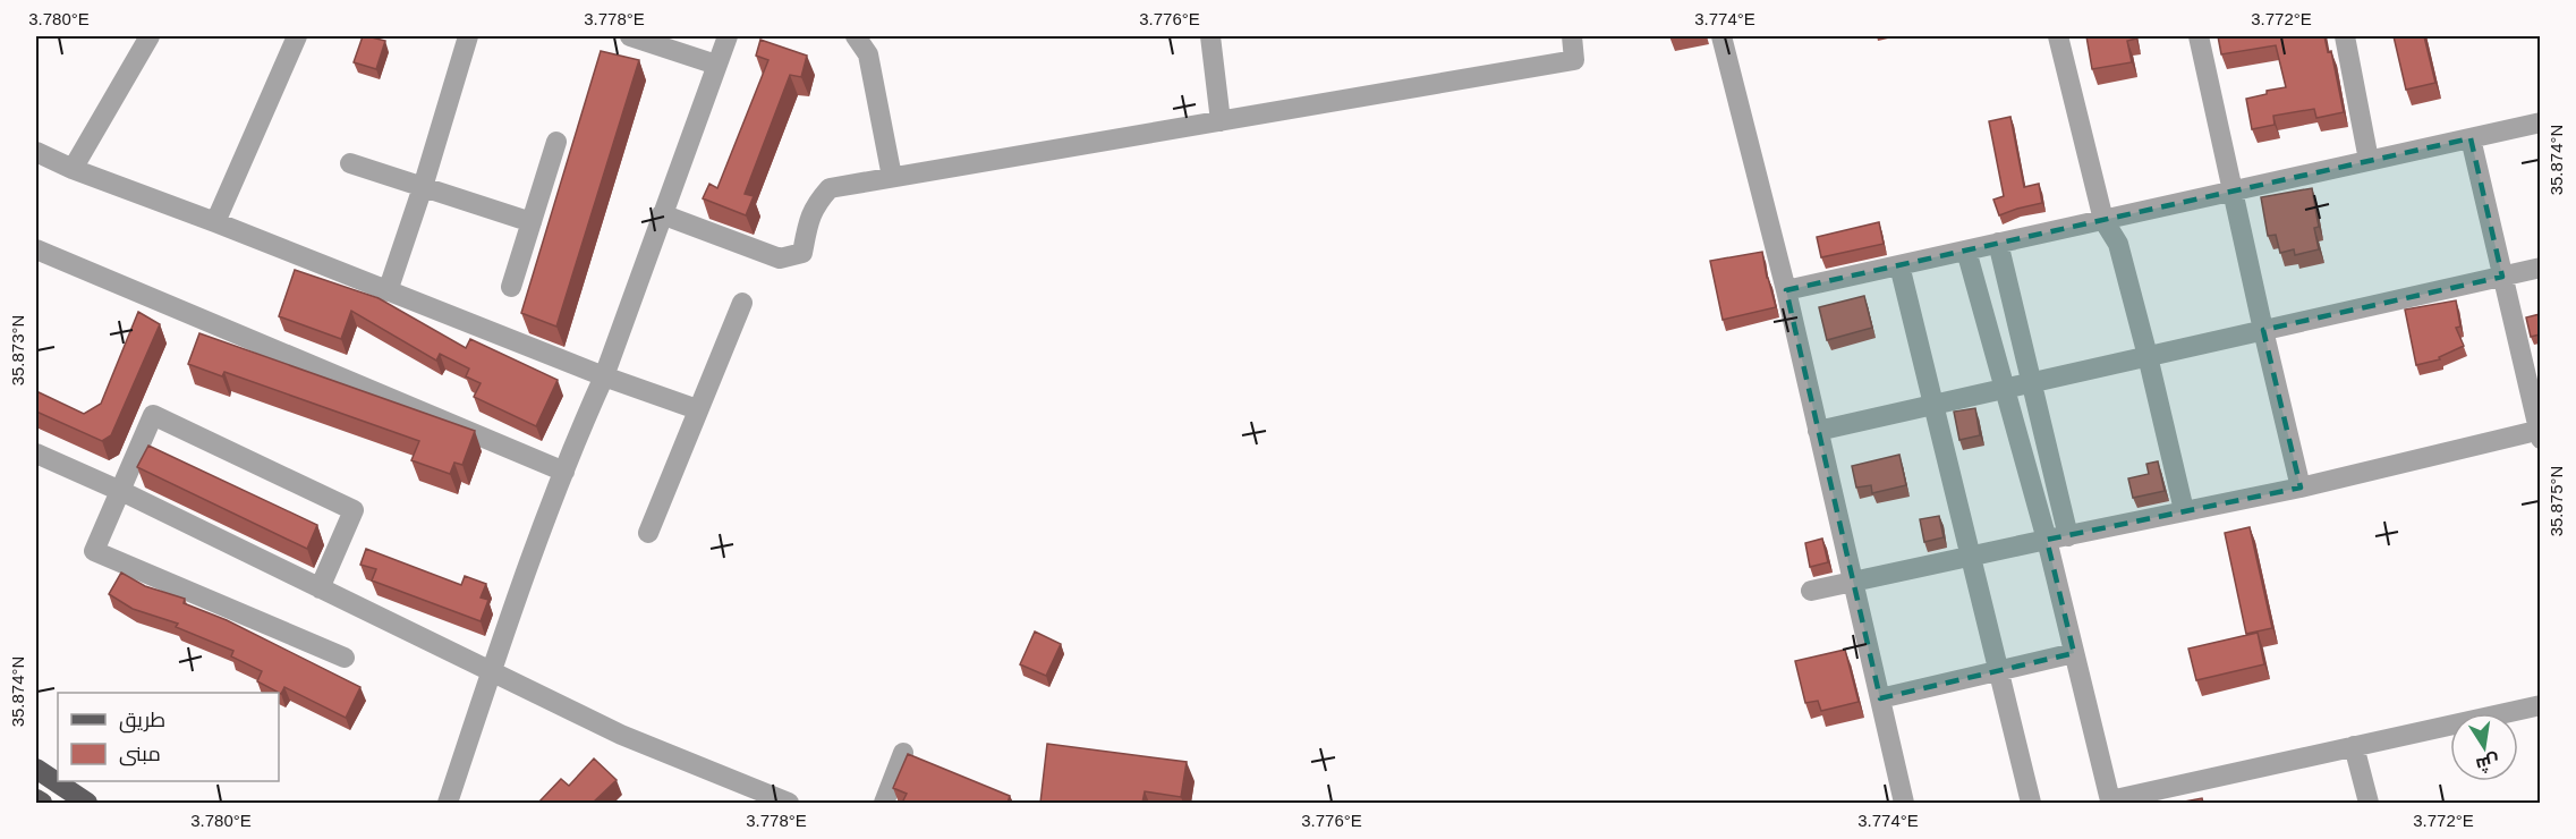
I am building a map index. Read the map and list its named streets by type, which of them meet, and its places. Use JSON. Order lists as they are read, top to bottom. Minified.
{"legend":["طريق","مبنى"],"north":"bottom","coordinates":["3.780°E","3.778°E","3.776°E","3.774°E","3.772°E","35.874°N","35.873°N","35.875°N"]}
